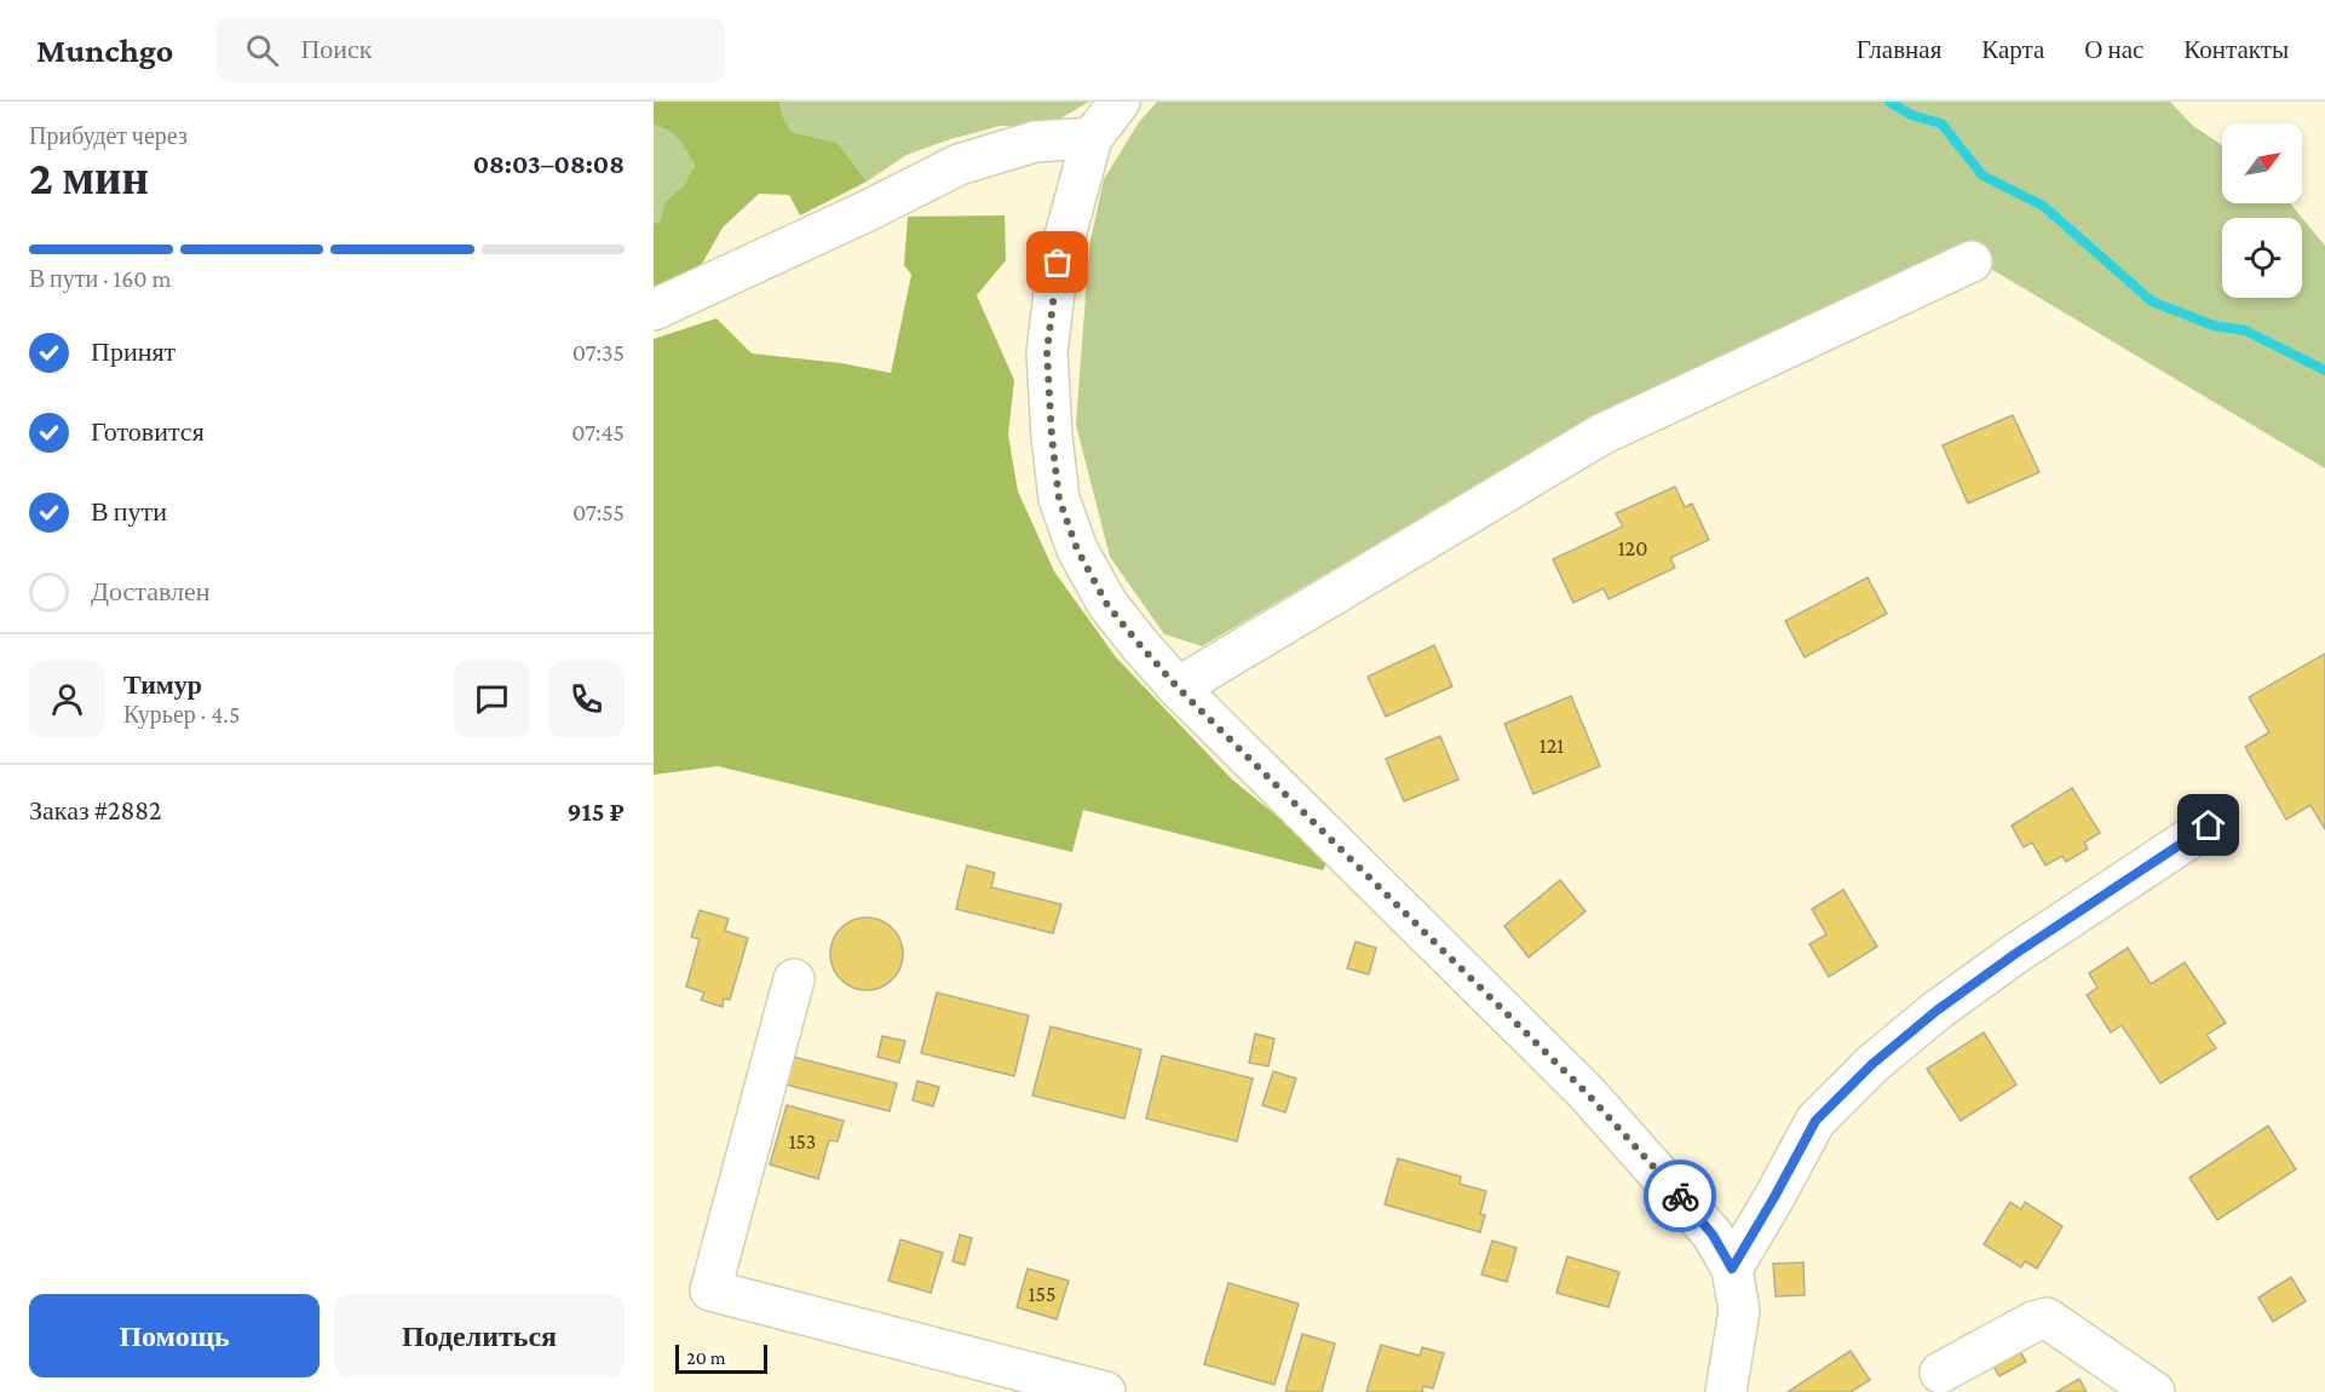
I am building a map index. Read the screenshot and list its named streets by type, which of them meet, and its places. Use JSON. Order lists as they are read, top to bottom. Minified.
{"house_numbers":["120","121","153","155"],"scale_bar":"20 m","north":"top right","page":{"header":"Munchgo","search":"Поиск","nav":["Главная","Карта","О нас","Контакты"],"heading":["2 мин","Прибудет через","08:03–08:08"],"panel":["Тимур","Курьер · 4.5","Заказ #2882","915 ₽"],"bar":"В пути · 160 m","list":[["Принят","07:35"],["Готовится","07:45"],["В пути","07:55"],"Доставлен"],"buttons":["Помощь","Поделиться"],"scale":"20 m"}}
